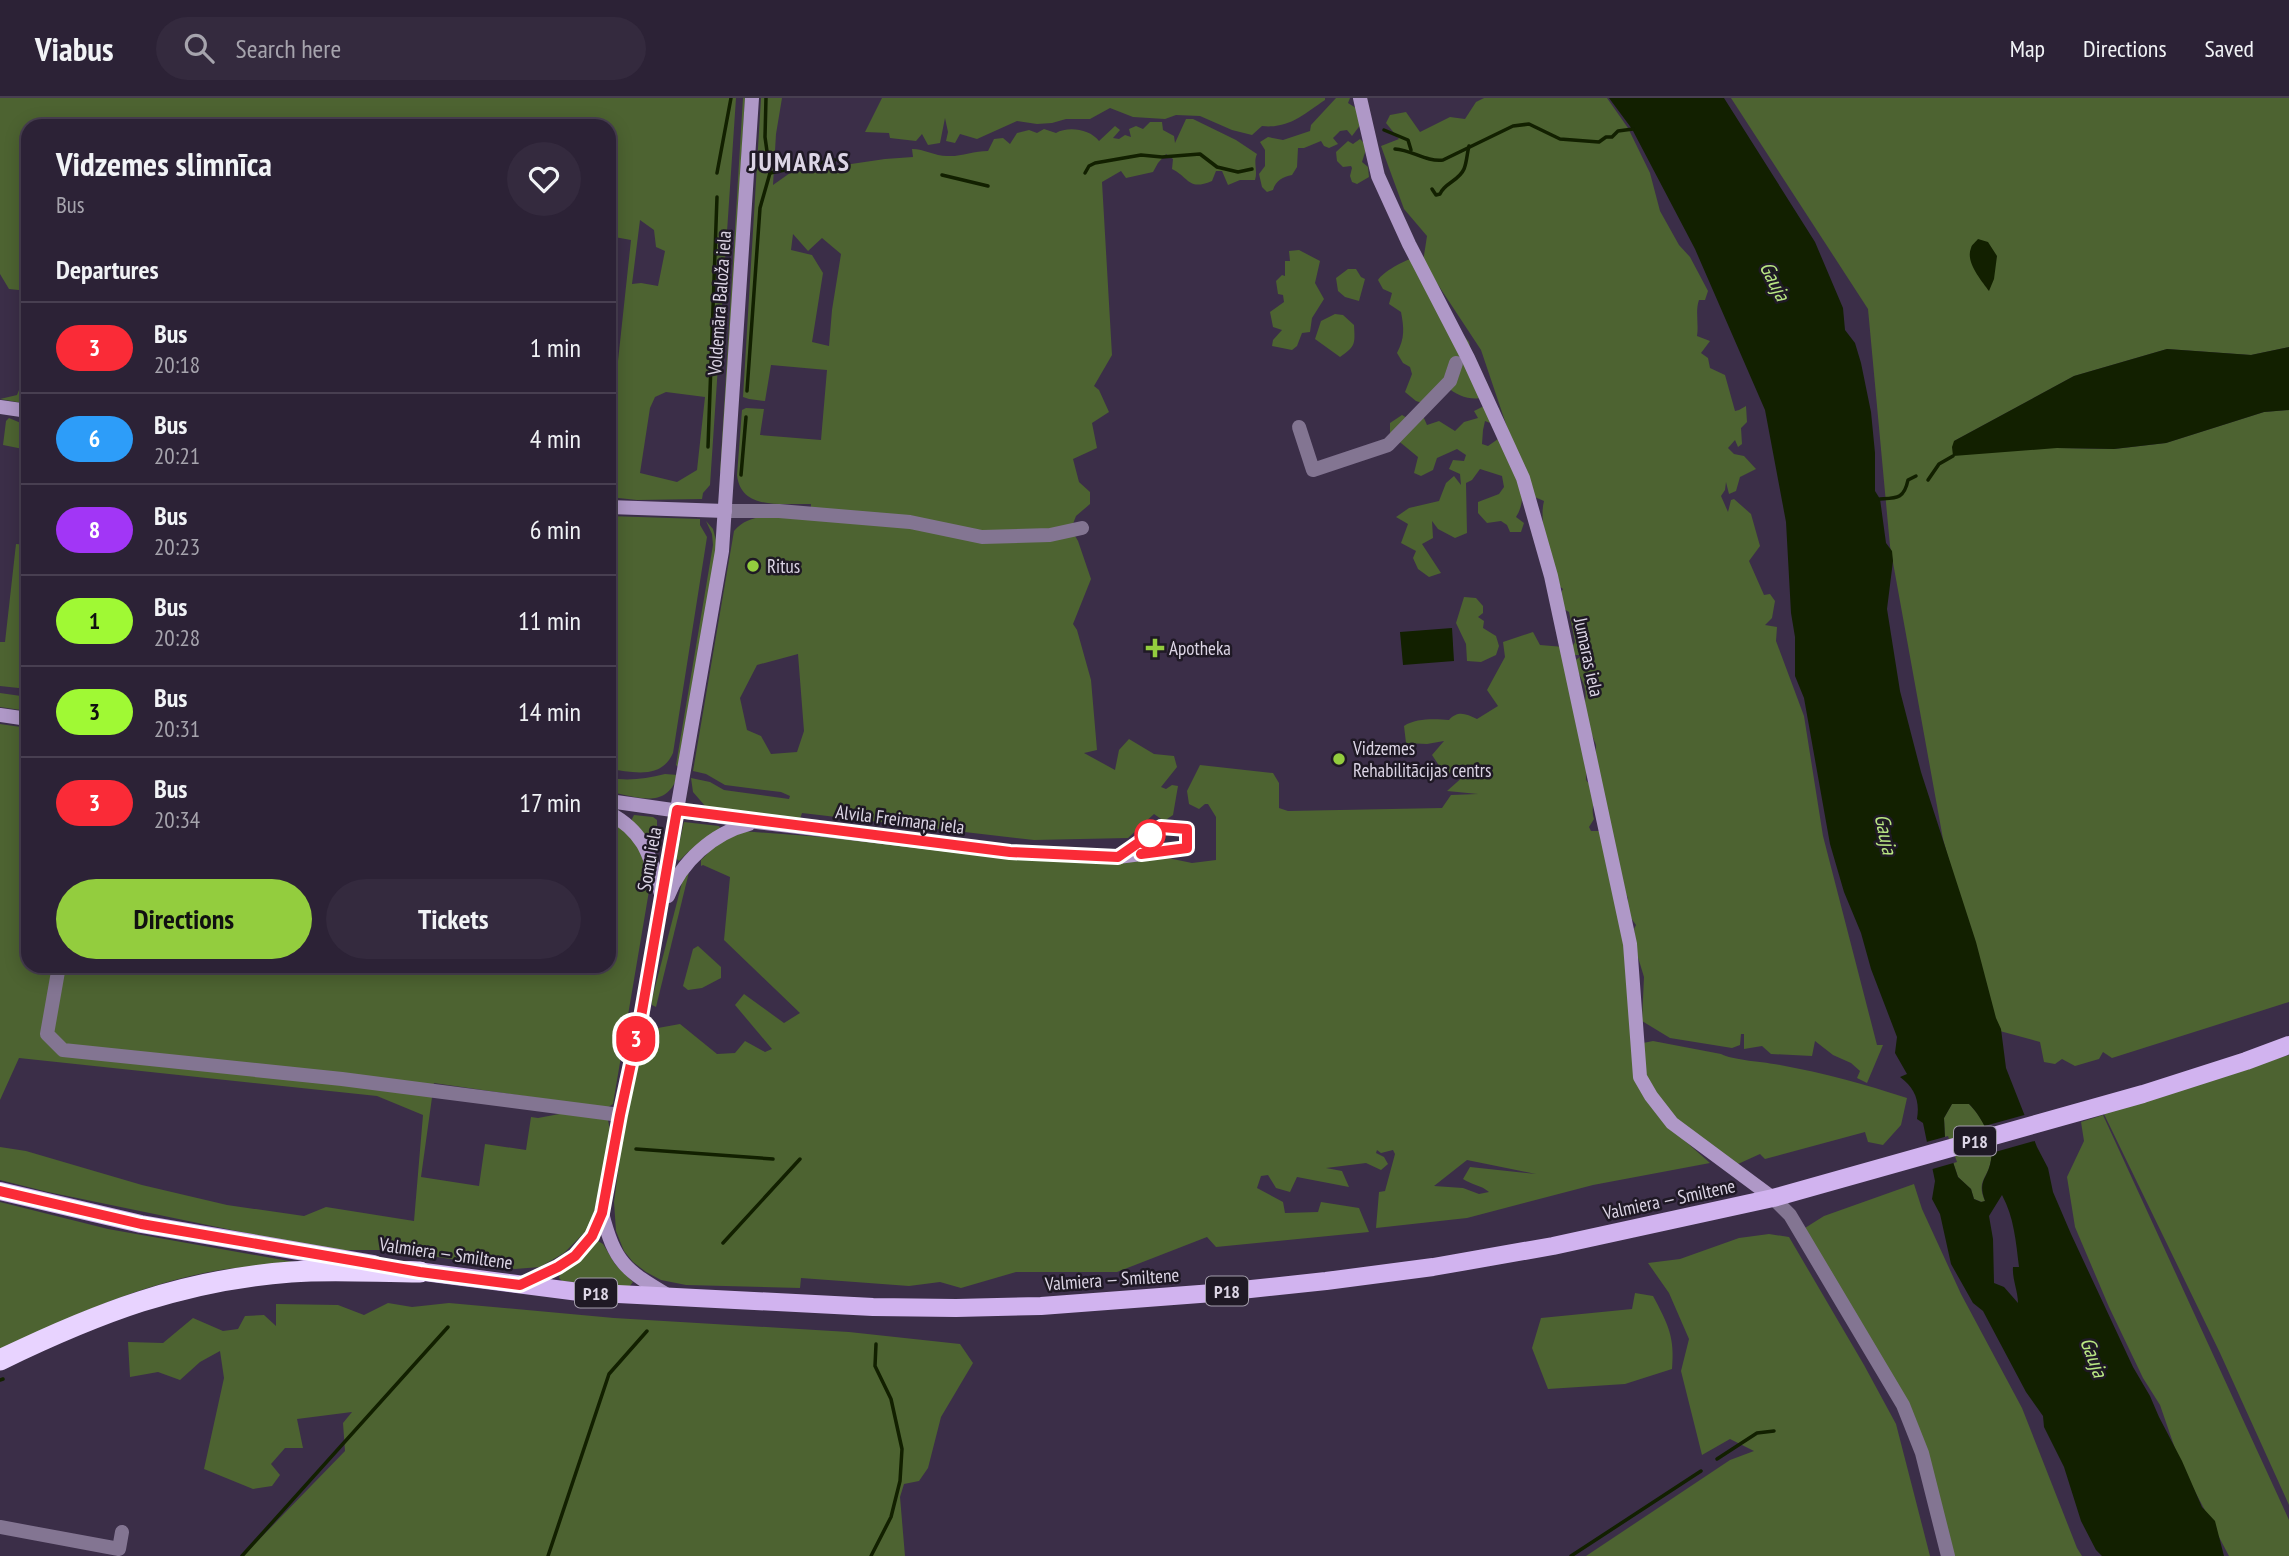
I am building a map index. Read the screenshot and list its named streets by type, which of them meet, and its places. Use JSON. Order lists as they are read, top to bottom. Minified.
{"streets":{"main road":["P18","Valmiera — Smiltene"],"street":["Voldemāra Baloža iela","Jumaras iela","Alvila Freimaņa iela","Somu iela"]},"crossings":[["Voldemāra Baloža iela","Somu iela"],["Jumaras iela","Valmiera — Smiltene"],["Alvila Freimaņa iela","Somu iela"]],"districts":["JUMARAS"],"water":["Gauja"],"places":{"other":["Ritus","Vidzemes Rehabilitācijas centrs"],"health":["Apotheka"]},"lines":["bus line 3"],"page":{"header":"Viabus","search":"Search here","nav":["Map","Directions","Saved"],"on_map":"3","heading":[["Vidzemes slimnīca","Bus"],"Departures"],"list":[{"mark":"3","name":"Bus","note":"20:18","value":"1 min"},{"mark":"6","name":"Bus","note":"20:21","value":"4 min"},{"mark":"8","name":"Bus","note":"20:23","value":"6 min"},{"mark":"1","name":"Bus","note":"20:28","value":"11 min"},{"mark":"3","name":"Bus","note":"20:31","value":"14 min"},{"mark":"3","name":"Bus","note":"20:34","value":"17 min"}],"buttons":["Directions","Tickets"]}}
